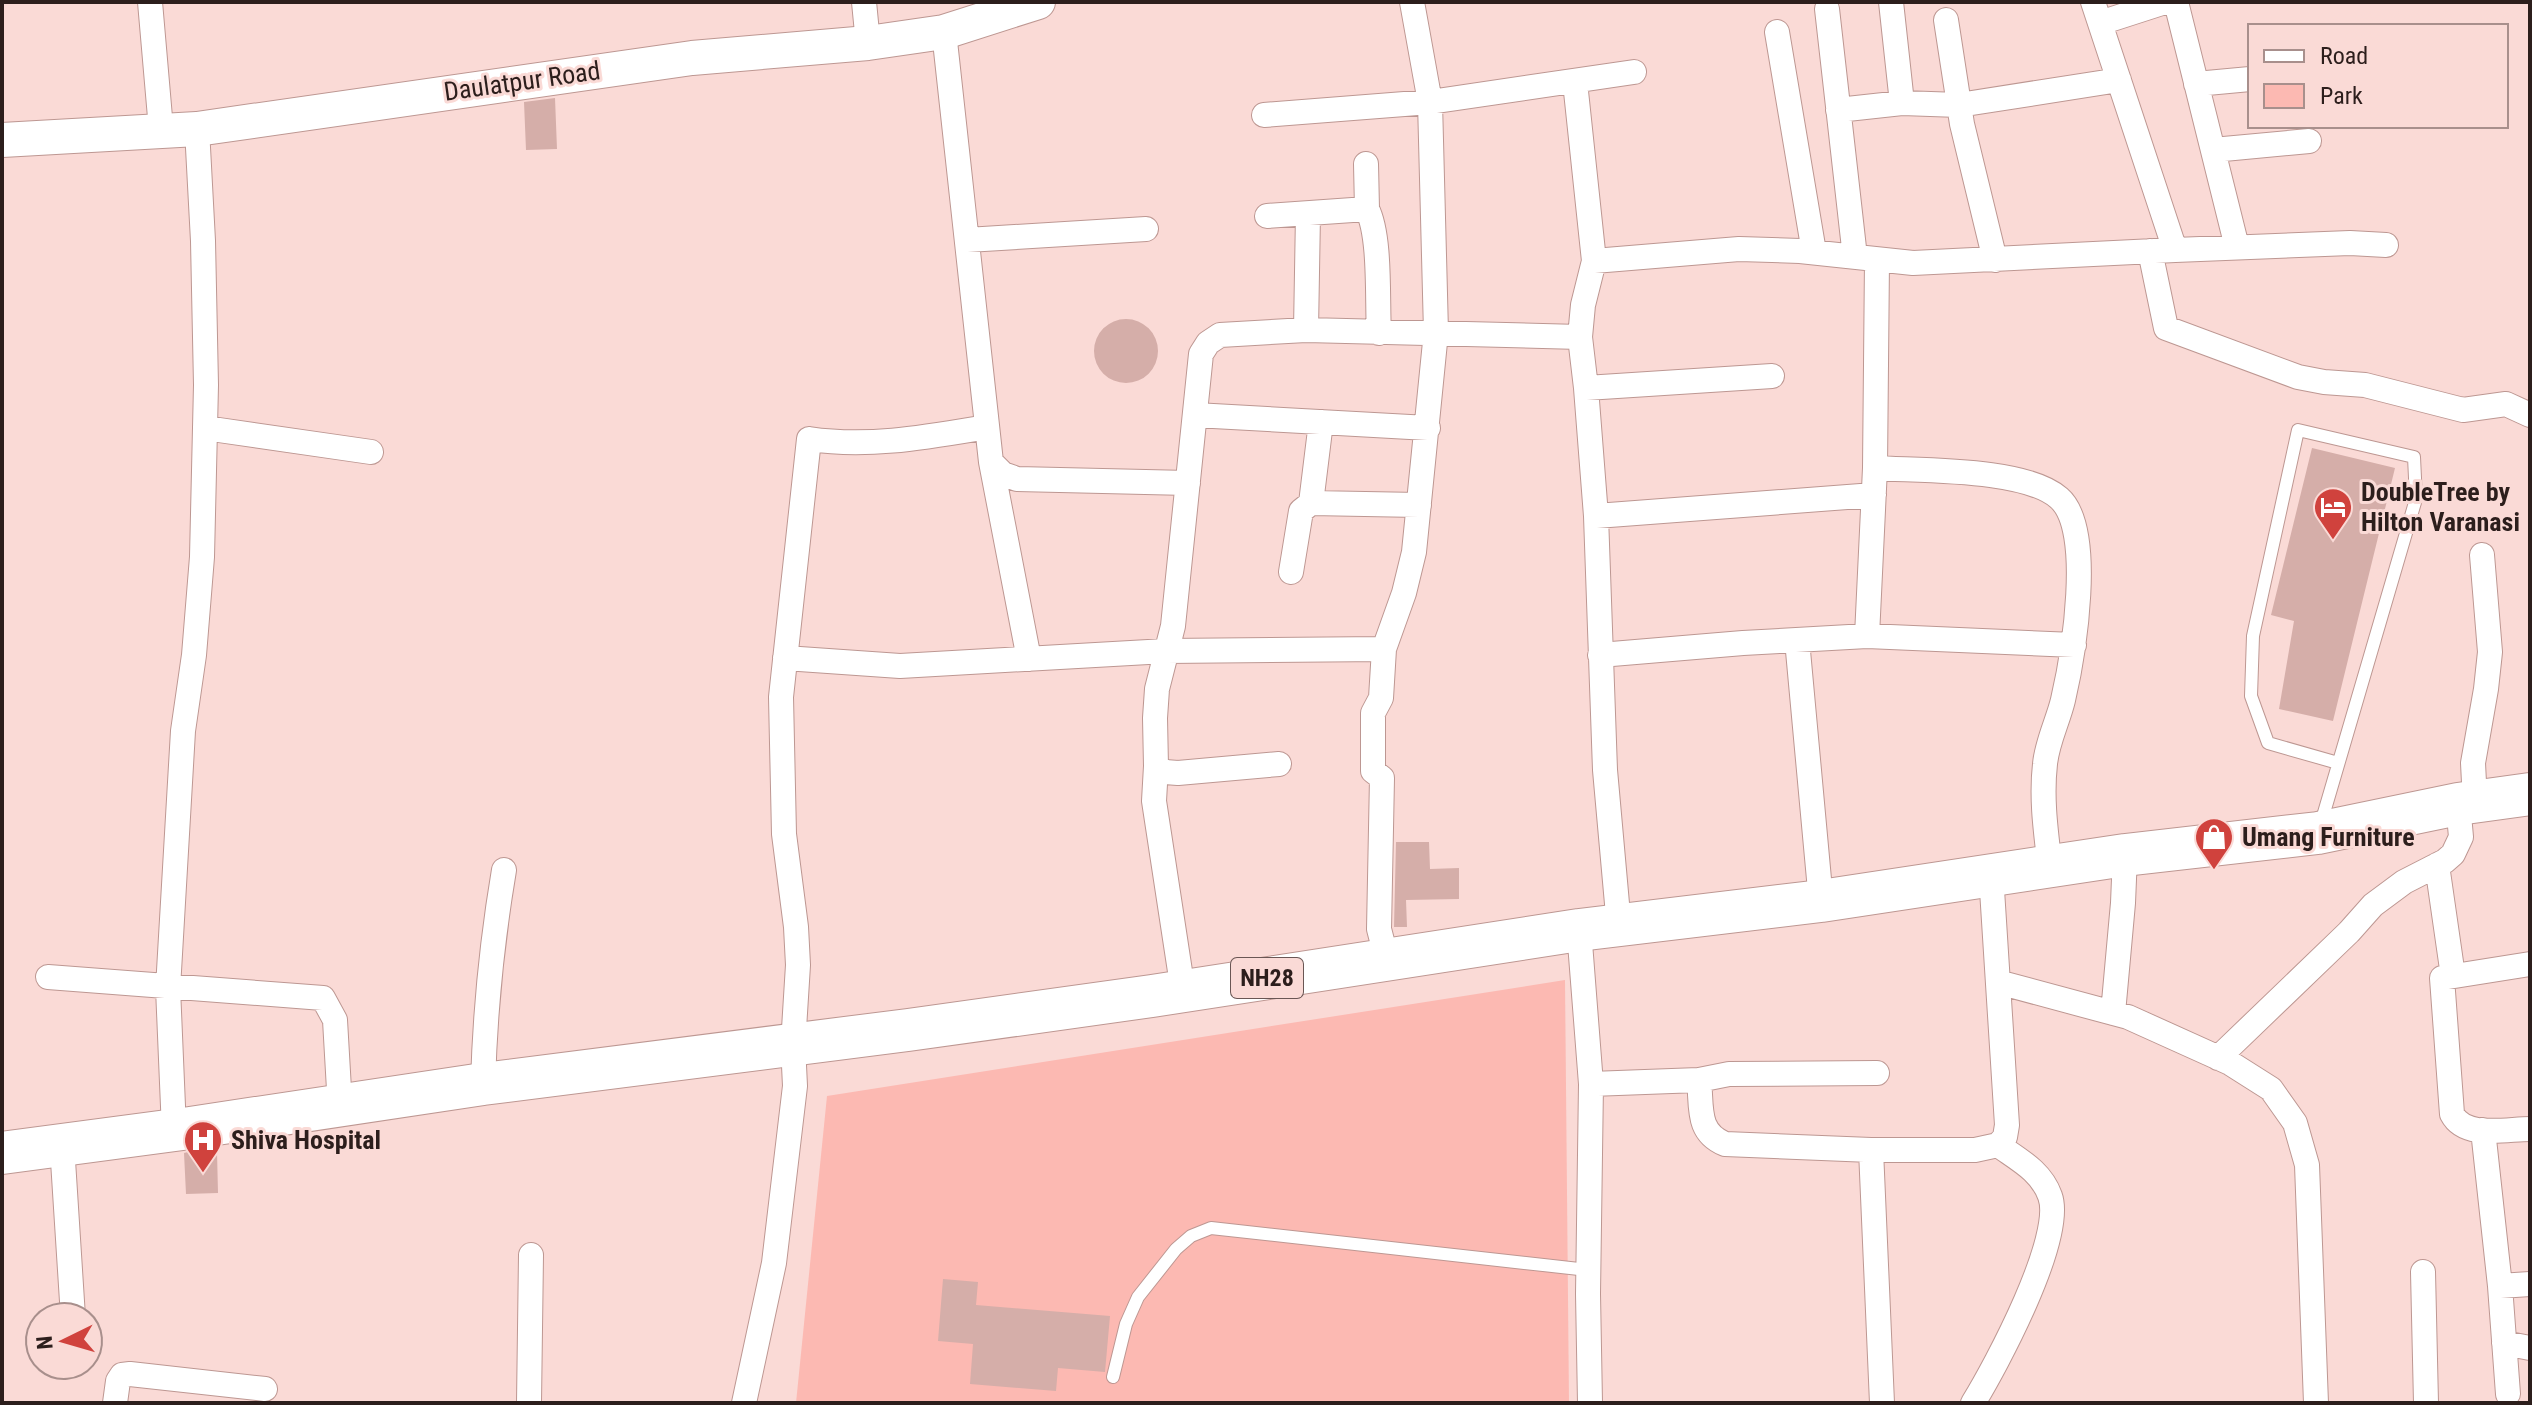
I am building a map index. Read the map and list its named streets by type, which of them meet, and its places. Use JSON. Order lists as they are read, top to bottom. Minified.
{"streets":{"highway":["NH28"],"street":["Daulatpur Road"]},"places":{"hotel":["DoubleTree by Hilton Varanasi"],"shop":["Umang Furniture"],"hospital":["Shiva Hospital"]},"legend":["Road","Park"],"north":"left"}
